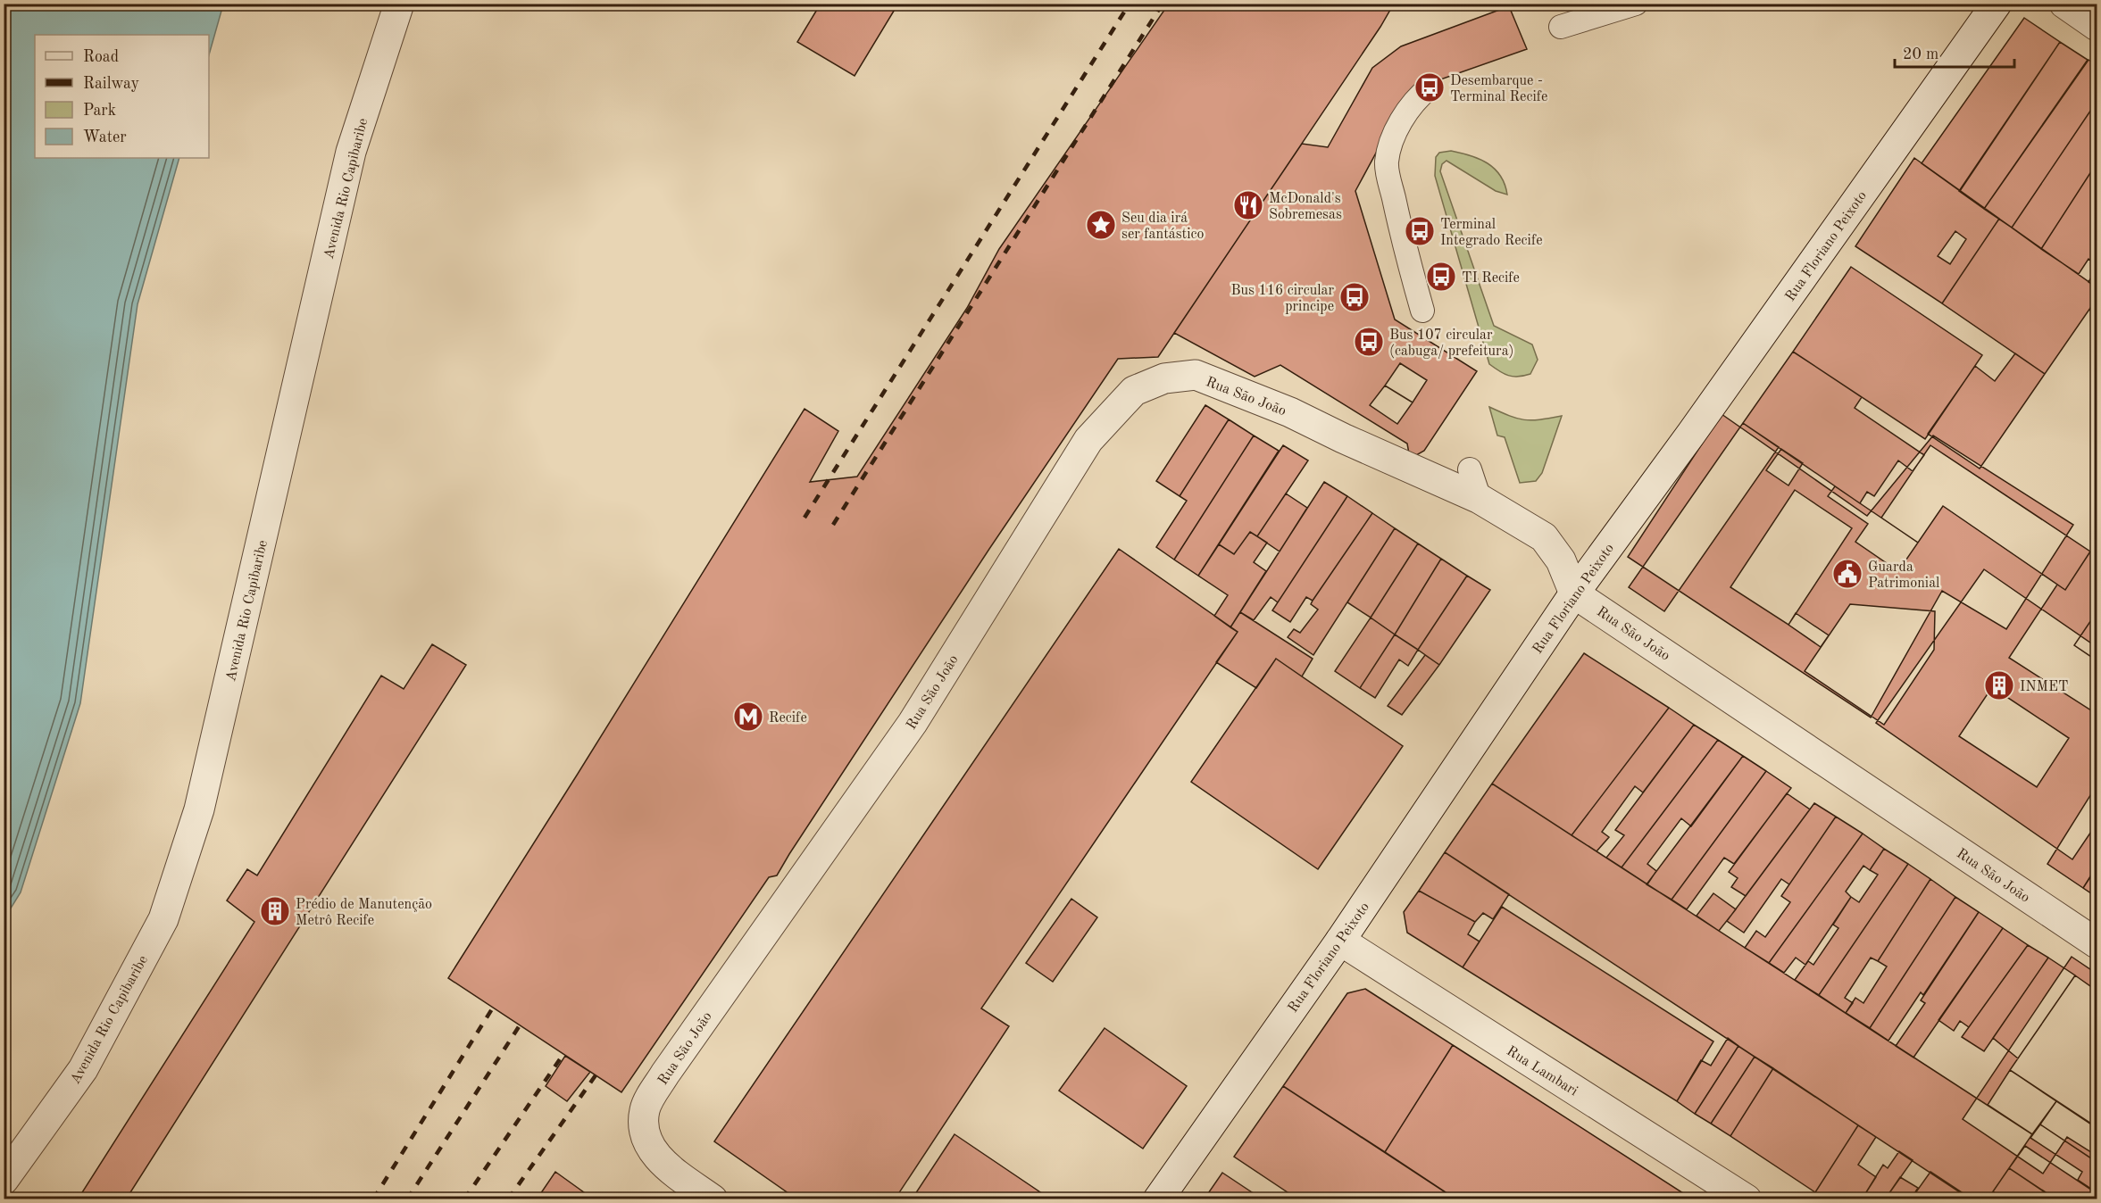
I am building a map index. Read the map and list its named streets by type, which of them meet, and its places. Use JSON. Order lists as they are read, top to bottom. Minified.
{"streets":{"street":["Avenida Rio Capibaribe","Rua Floriano Peixoto","Rua São João","Rua Lambari"]},"crossings":[["Rua Floriano Peixoto","Rua São João"],["Rua Floriano Peixoto","Rua Lambari"]],"places":{"bus stop":["Desembarque - Terminal Recife","Terminal Integrado Recife","TI Recife","Bus 116 circular principe","Bus 107 circular (cabuga/ prefeitura)"],"restaurant":["McDonald's Sobremesas"],"place":["Seu dia irá ser fantástico"],"public building":["Guarda Patrimonial"],"building":["INMET","Prédio de Manutenção Metrô Recife"],"metro station":["Recife"]},"legend":["Road","Railway","Park","Water"],"scale_bar":"20 m"}
